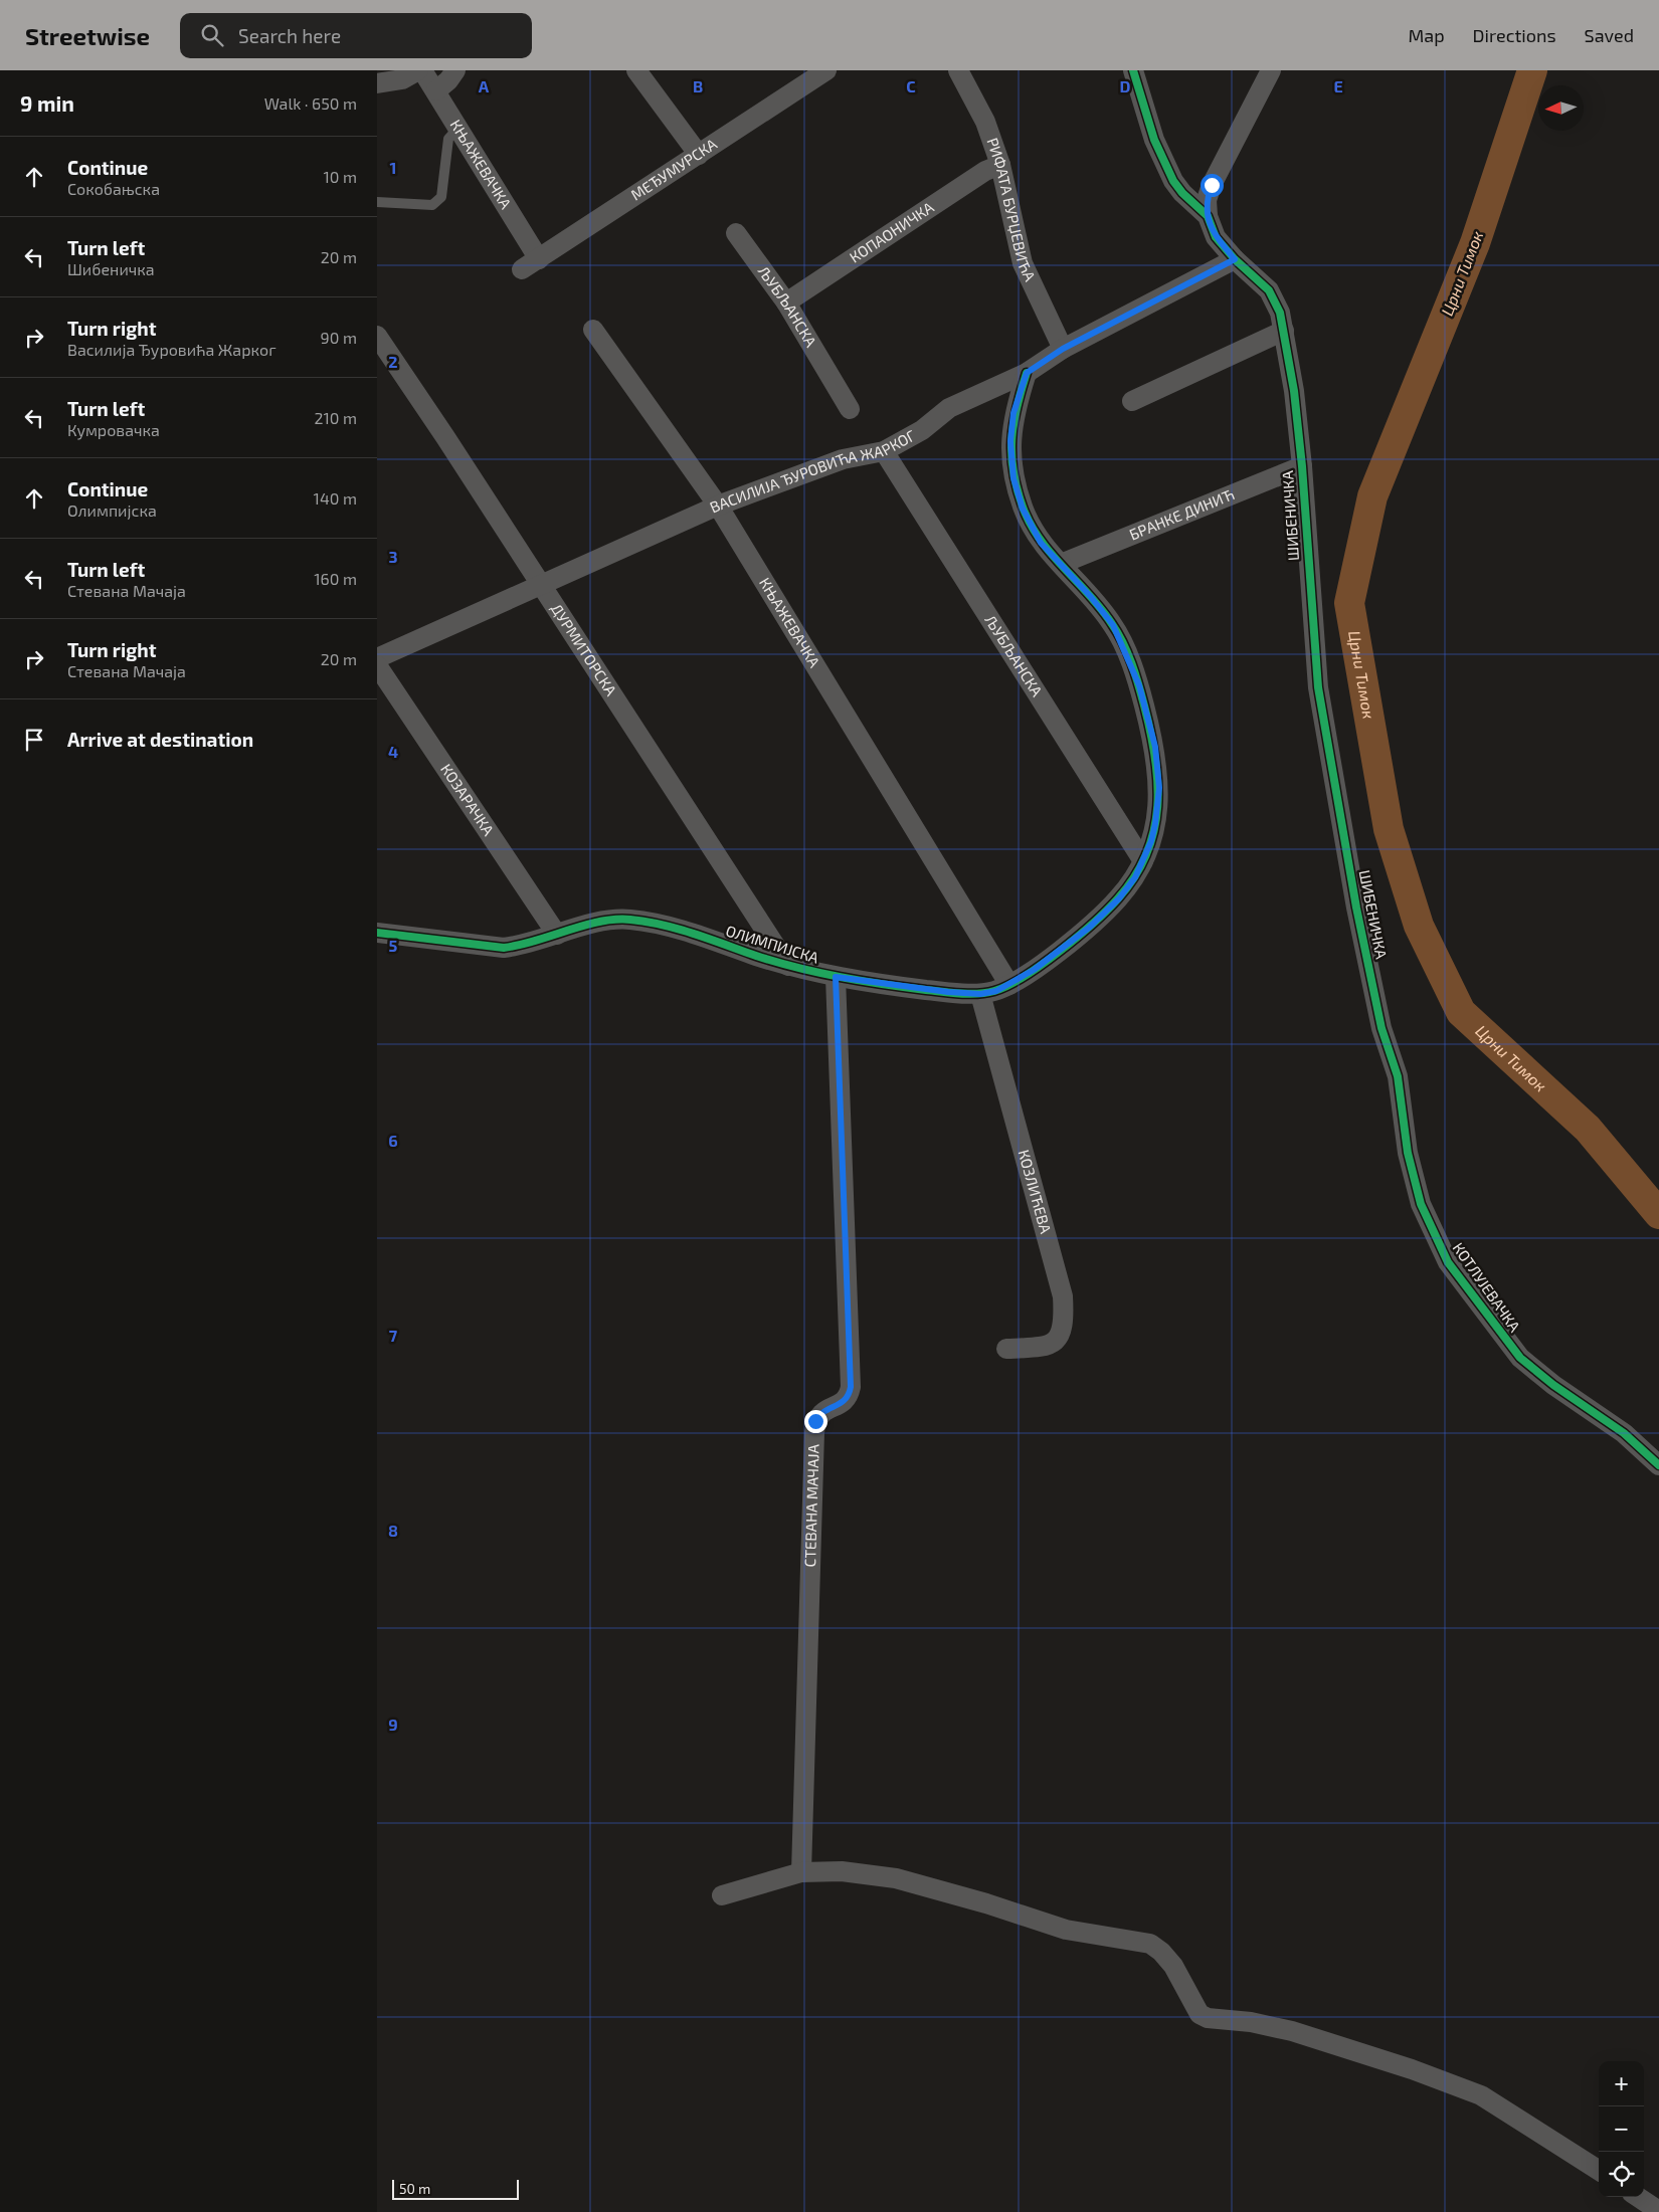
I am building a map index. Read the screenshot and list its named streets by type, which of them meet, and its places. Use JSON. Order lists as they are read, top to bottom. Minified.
{"streets":{"street":["КЊАЖЕВАЧКА","МЕЂУМУРСКА","РИФАТА БУРЏЕВИЋА","КОПАОНИЧКА","ЉУБЉАНСКА","ВАСИЛИЈА ЂУРОВИЋА ЖАРКОГ","БРАНКЕ ДИНИЋ","ШИБЕНИЧКА","ДУРМИТОРСКА","КОЗАРАЧКА","ОЛИМПИЈСКА","КОЗЛИЋЕВА","КОТЛУЈЕВАЧКА","СТЕВАНА МАЧАЈА"]},"crossings":[["КЊАЖЕВАЧКА","МЕЂУМУРСКА"],["КЊАЖЕВАЧКА","ВАСИЛИЈА ЂУРОВИЋА ЖАРКОГ"],["КЊАЖЕВАЧКА","ОЛИМПИЈСКА"],["РИФАТА БУРЏЕВИЋА","КОПАОНИЧКА"],["РИФАТА БУРЏЕВИЋА","ВАСИЛИЈА ЂУРОВИЋА ЖАРКОГ"],["КОПАОНИЧКА","ЉУБЉАНСКА"],["ЉУБЉАНСКА","ВАСИЛИЈА ЂУРОВИЋА ЖАРКОГ"],["ЉУБЉАНСКА","ОЛИМПИЈСКА"],["ВАСИЛИЈА ЂУРОВИЋА ЖАРКОГ","ШИБЕНИЧКА"],["ВАСИЛИЈА ЂУРОВИЋА ЖАРКОГ","ДУРМИТОРСКА"],["ВАСИЛИЈА ЂУРОВИЋА ЖАРКОГ","ОЛИМПИЈСКА"],["БРАНКЕ ДИНИЋ","ШИБЕНИЧКА"],["БРАНКЕ ДИНИЋ","ОЛИМПИЈСКА"],["ШИБЕНИЧКА","КОТЛУЈЕВАЧКА"],["ДУРМИТОРСКА","ОЛИМПИЈСКА"],["КОЗАРАЧКА","ОЛИМПИЈСКА"],["ОЛИМПИЈСКА","КОЗЛИЋЕВА"],["ОЛИМПИЈСКА","СТЕВАНА МАЧАЈА"]],"water":["Црни Тимок"],"scale_bar":"50 m","north":"left","page":{"header":"Streetwise","search":"Search here","nav":["Map","Directions","Saved"],"heading":["9 min","Walk · 650 m"],"list":[["Continue","Сокобањска","10 m"],["Turn left","Шибеничка","20 m"],["Turn right","Василија Ђуровића Жарког","90 m"],["Turn left","Кумровачка","210 m"],["Continue","Олимпијска","140 m"],["Turn left","Стевана Мачаја","160 m"],["Turn right","Стевана Мачаја","20 m"],"Arrive at destination"],"map_buttons":["+","−"],"scale":"50 m"},"grid":{"columns":["A","B","C","D","E"],"rows":["1","2","3","4","5","6","7","8","9"]}}
